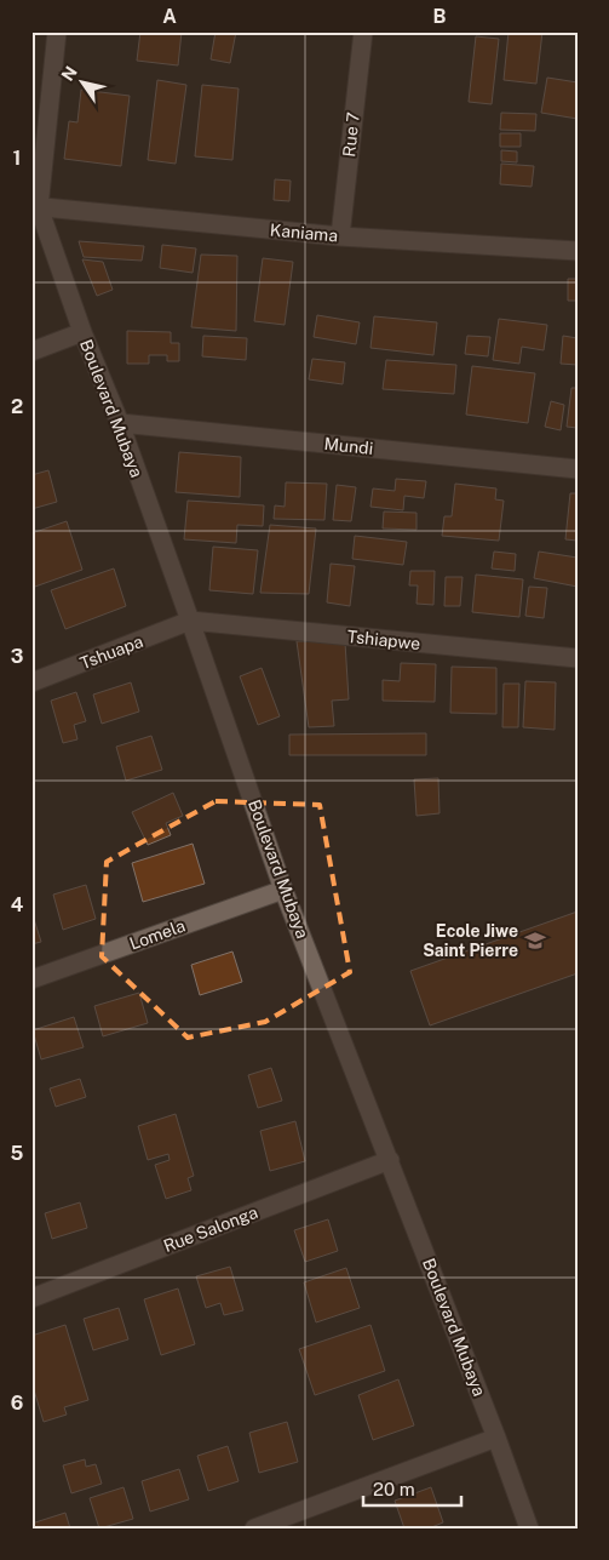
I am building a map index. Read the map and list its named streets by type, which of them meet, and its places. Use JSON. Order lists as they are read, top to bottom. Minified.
{"streets":{"street":["Rue 7","Kaniama","Boulevard Mubaya","Mundi","Tshiapwe","Tshuapa","Lomela","Rue Salonga"]},"crossings":[["Rue 7","Kaniama"],["Kaniama","Boulevard Mubaya"],["Boulevard Mubaya","Mundi"],["Boulevard Mubaya","Tshiapwe"],["Boulevard Mubaya","Tshuapa"],["Boulevard Mubaya","Lomela"],["Boulevard Mubaya","Rue Salonga"],["Tshiapwe","Tshuapa"]],"places":{"school or university":["Ecole Jiwe Saint Pierre"]},"scale_bar":"20 m","north":"top left","grid":{"columns":["A","B"],"rows":["1","2","3","4","5","6"]}}
